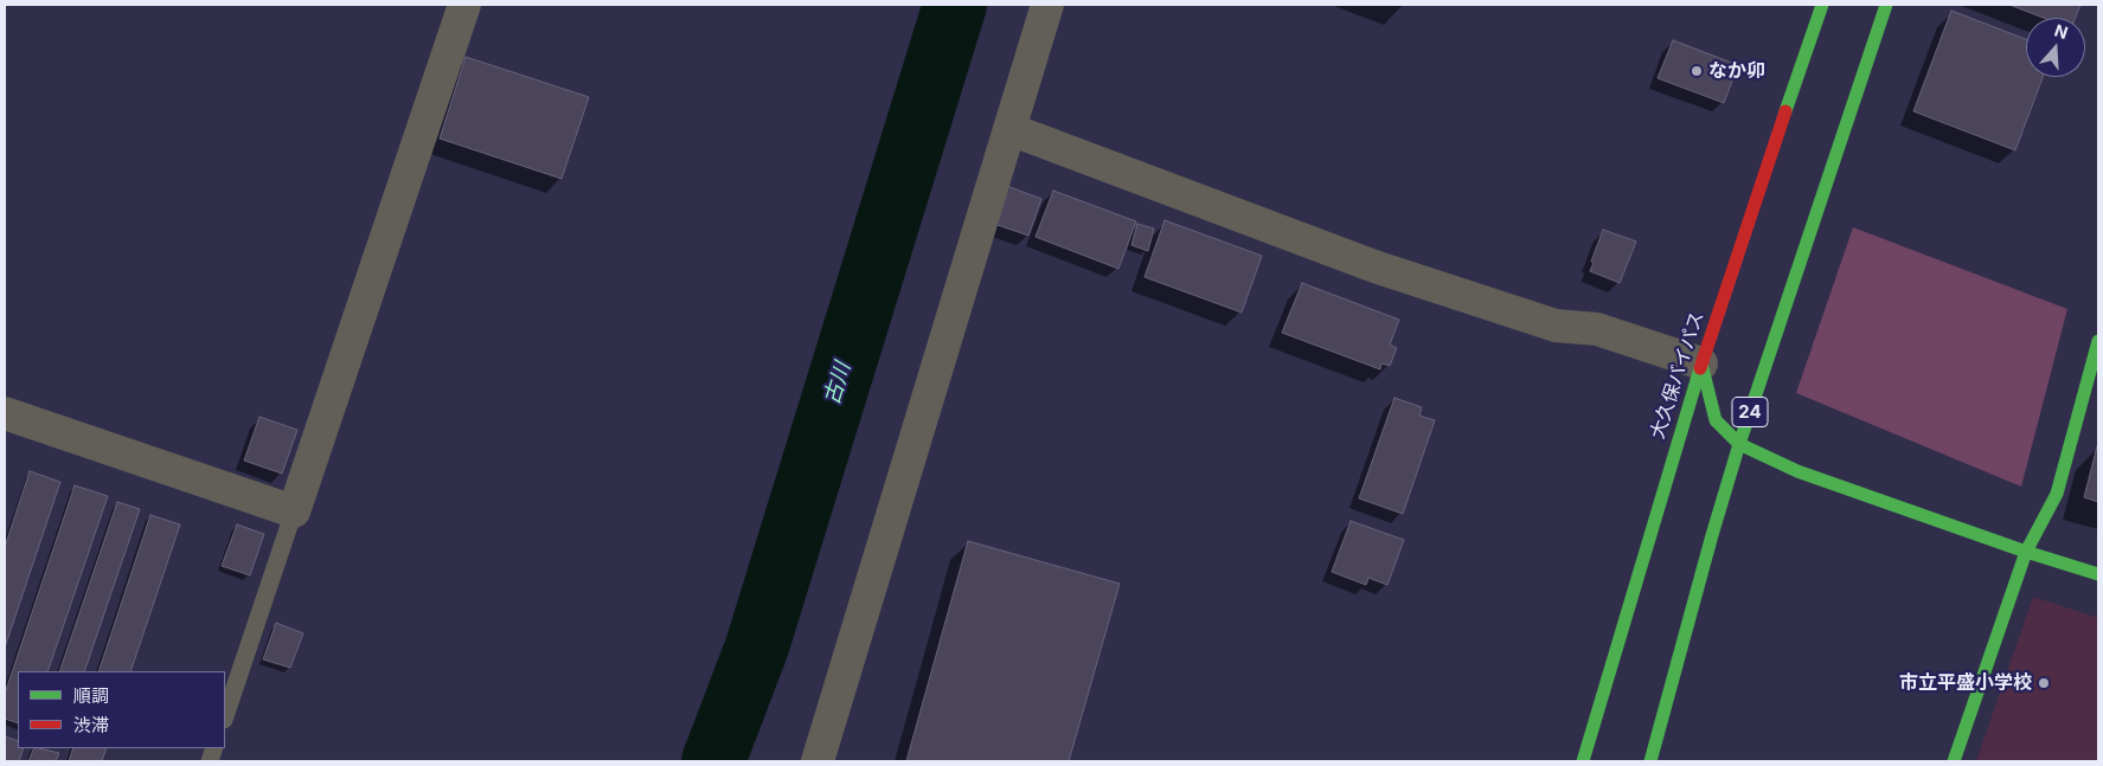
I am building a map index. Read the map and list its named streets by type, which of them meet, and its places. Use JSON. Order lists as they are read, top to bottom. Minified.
{"streets":{"main road":["大久保バイパス","24"]},"water":["古川"],"places":["なか卯","市立平盛小学校"],"legend":["順調","渋滞"],"north":"top"}
